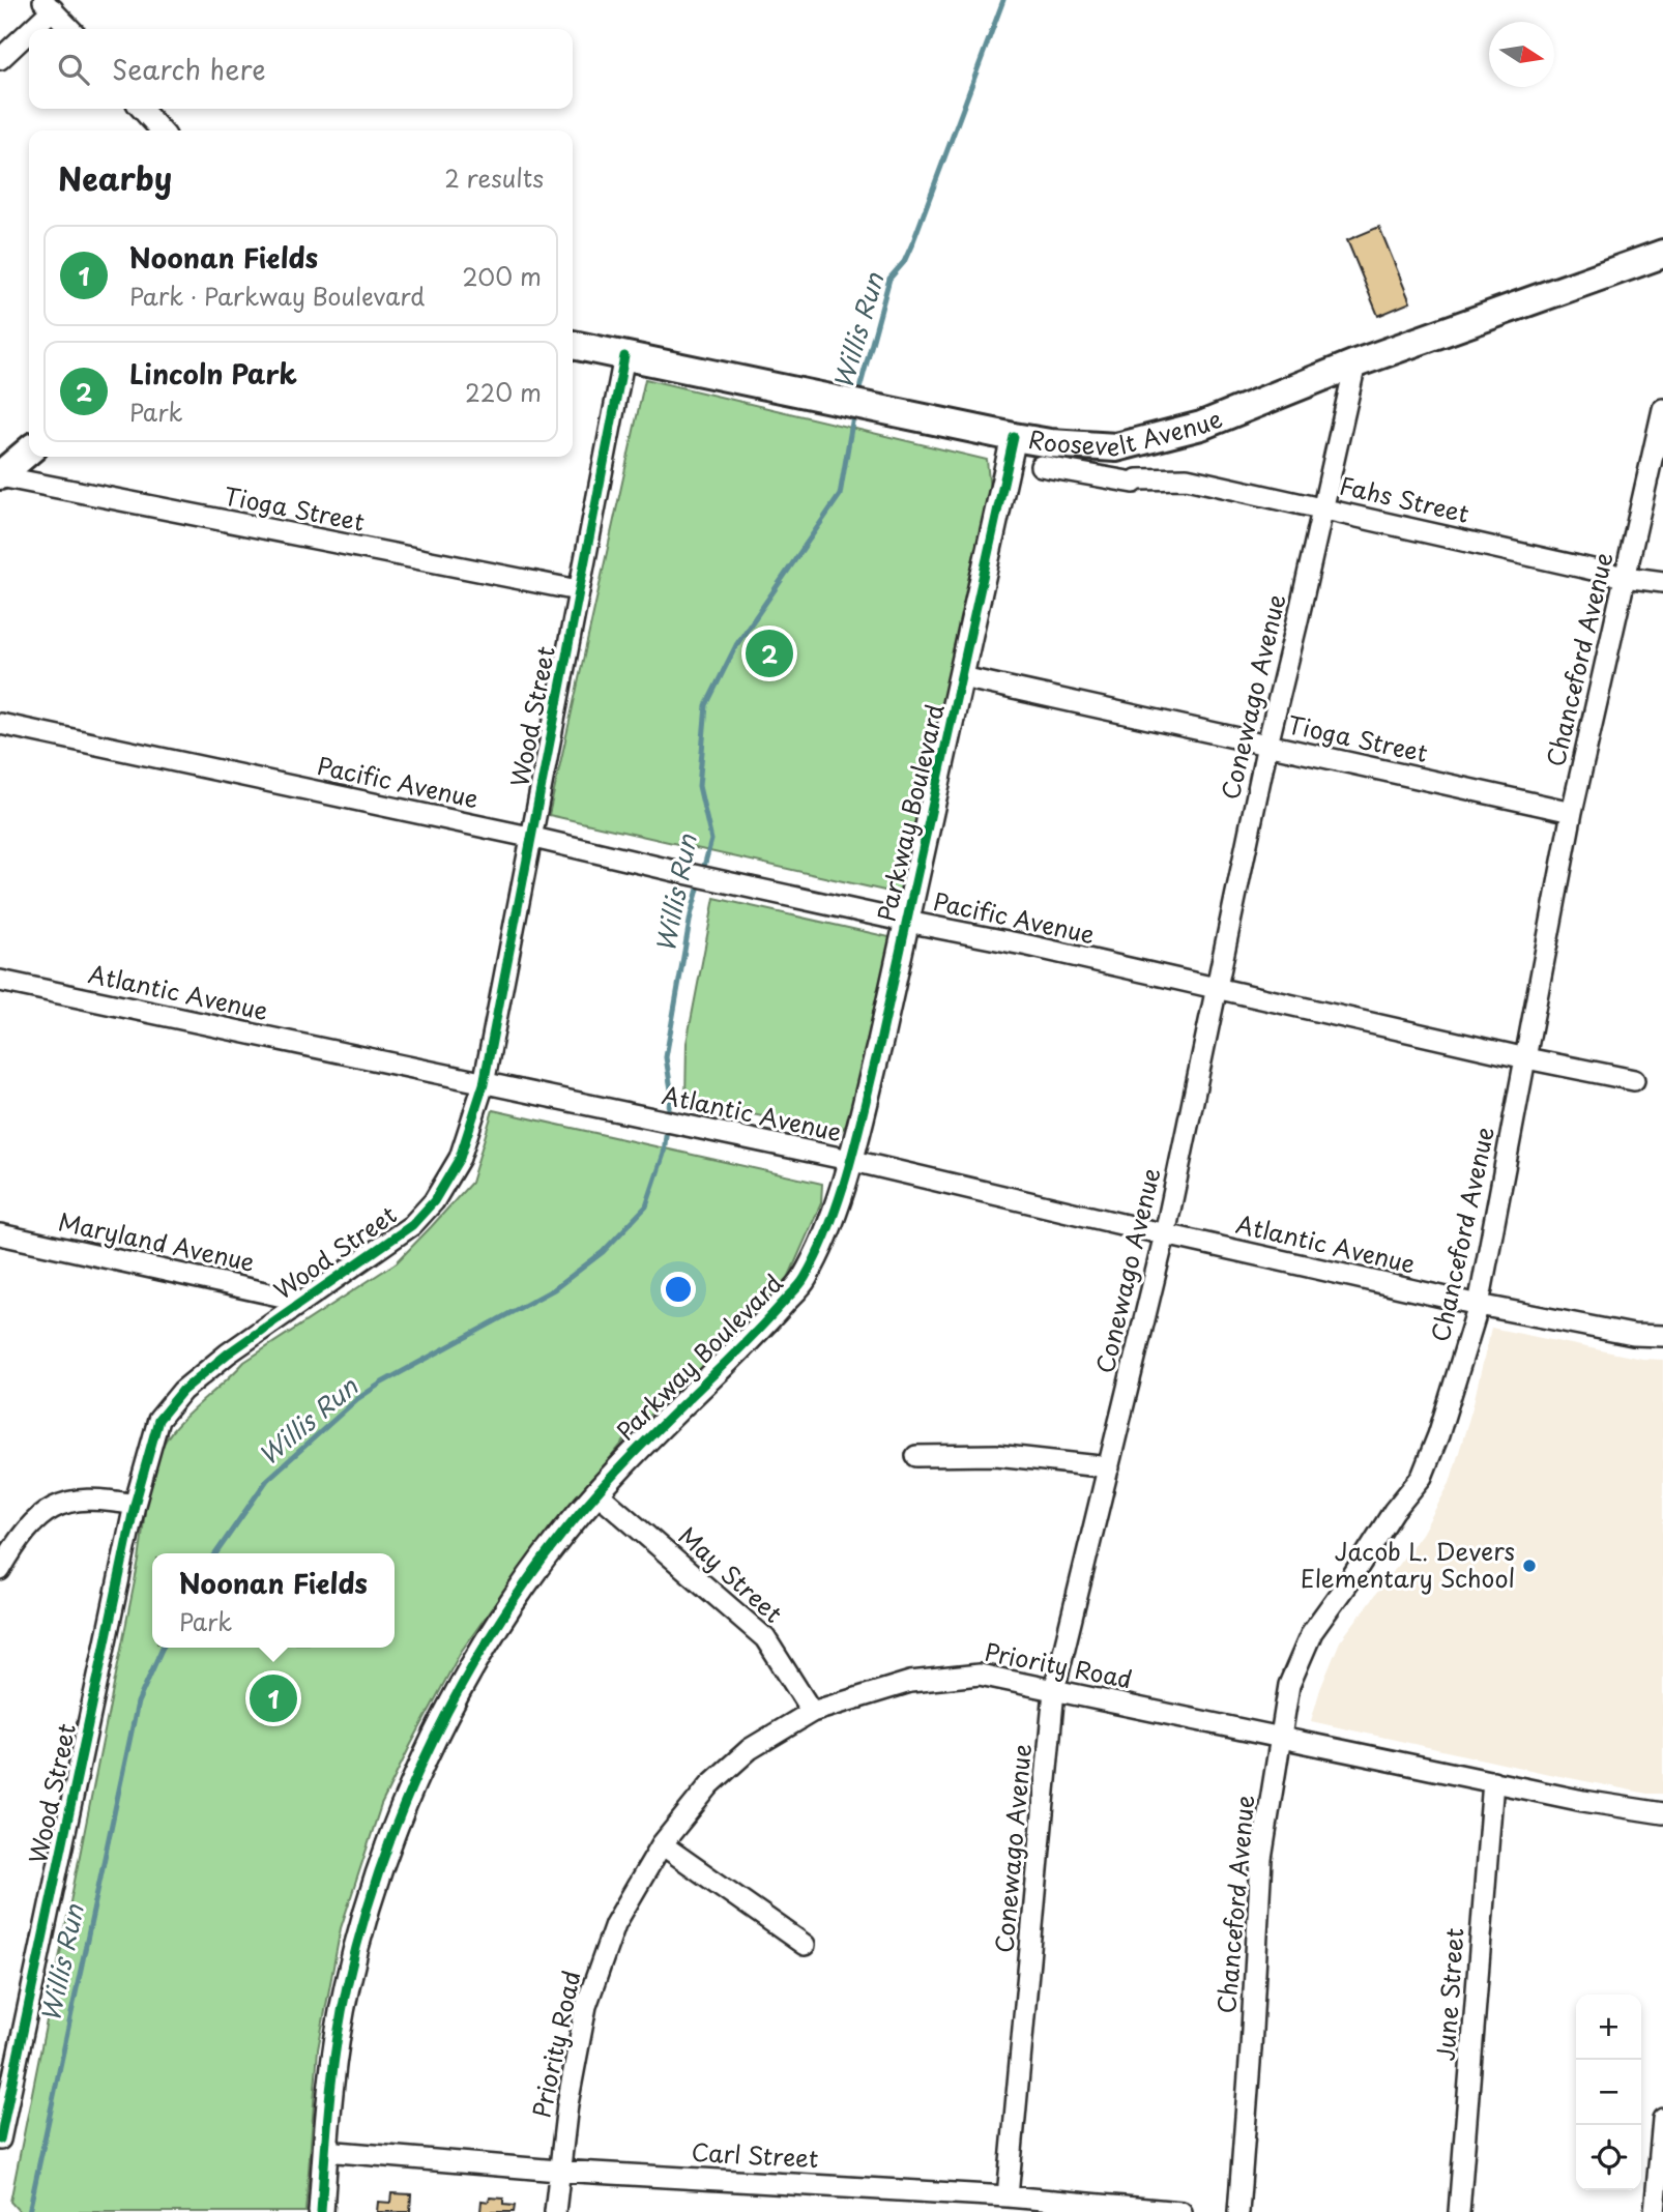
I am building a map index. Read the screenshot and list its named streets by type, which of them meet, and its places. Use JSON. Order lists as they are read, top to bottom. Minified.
{"streets":{"main road":["Roosevelt Avenue"],"street":["Fahs Street","Tioga Street","Chanceford Avenue","Conewago Avenue","Wood Street","Pacific Avenue","Parkway Boulevard","Atlantic Avenue","Maryland Avenue","May Street","Priority Road","June Street","Carl Street"]},"crossings":[["Roosevelt Avenue","Conewago Avenue"],["Roosevelt Avenue","Wood Street"],["Roosevelt Avenue","Parkway Boulevard"],["Fahs Street","Chanceford Avenue"],["Fahs Street","Conewago Avenue"],["Tioga Street","Chanceford Avenue"],["Tioga Street","Conewago Avenue"],["Tioga Street","Wood Street"],["Tioga Street","Parkway Boulevard"],["Chanceford Avenue","Pacific Avenue"],["Chanceford Avenue","Atlantic Avenue"],["Chanceford Avenue","Priority Road"],["Conewago Avenue","Pacific Avenue"],["Conewago Avenue","Atlantic Avenue"],["Conewago Avenue","Priority Road"],["Conewago Avenue","Carl Street"],["Wood Street","Pacific Avenue"],["Wood Street","Atlantic Avenue"],["Wood Street","Maryland Avenue"],["Pacific Avenue","Parkway Boulevard"],["Parkway Boulevard","Atlantic Avenue"],["Parkway Boulevard","May Street"],["Parkway Boulevard","Carl Street"],["May Street","Priority Road"],["Priority Road","June Street"],["Priority Road","Carl Street"]],"water":["Willis Run"],"places":["Jacob L. Devers Elementary School"],"north":"right","page":{"search":"Search here","heading":["Nearby","2 results"],"list":[{"mark":"1","name":"Noonan Fields","note":"Park · Parkway Boulevard","value":"200 m"},{"mark":"2","name":"Lincoln Park","note":"Park","value":"220 m"}],"pins":["2","1"],"popup":["Noonan Fields","Park"],"map_buttons":["+","−"]}}
